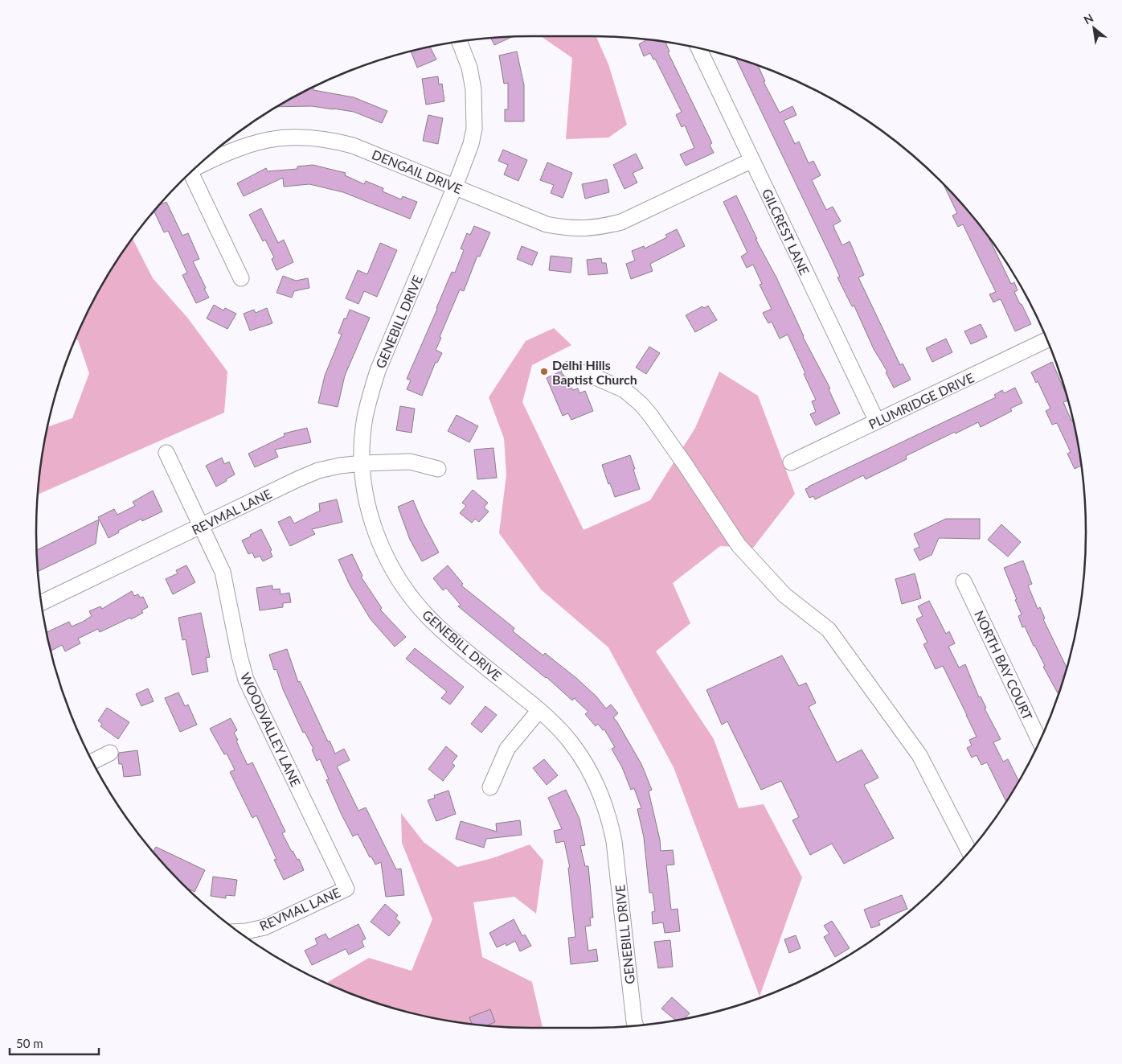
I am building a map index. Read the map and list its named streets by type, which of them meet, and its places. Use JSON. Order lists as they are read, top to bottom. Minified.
{"streets":{"street":["DENGAIL DRIVE","GILCREST LANE","GENEBILL DRIVE","PLUMRIDGE DRIVE","REVMAL LANE","NORTH BAY COURT","WOODVALLEY LANE"]},"crossings":[["DENGAIL DRIVE","GILCREST LANE"],["DENGAIL DRIVE","GENEBILL DRIVE"],["GILCREST LANE","PLUMRIDGE DRIVE"],["GENEBILL DRIVE","REVMAL LANE"],["REVMAL LANE","WOODVALLEY LANE"]],"places":["Delhi Hills Baptist Church"],"scale_bar":"50 m","north":"top left"}
